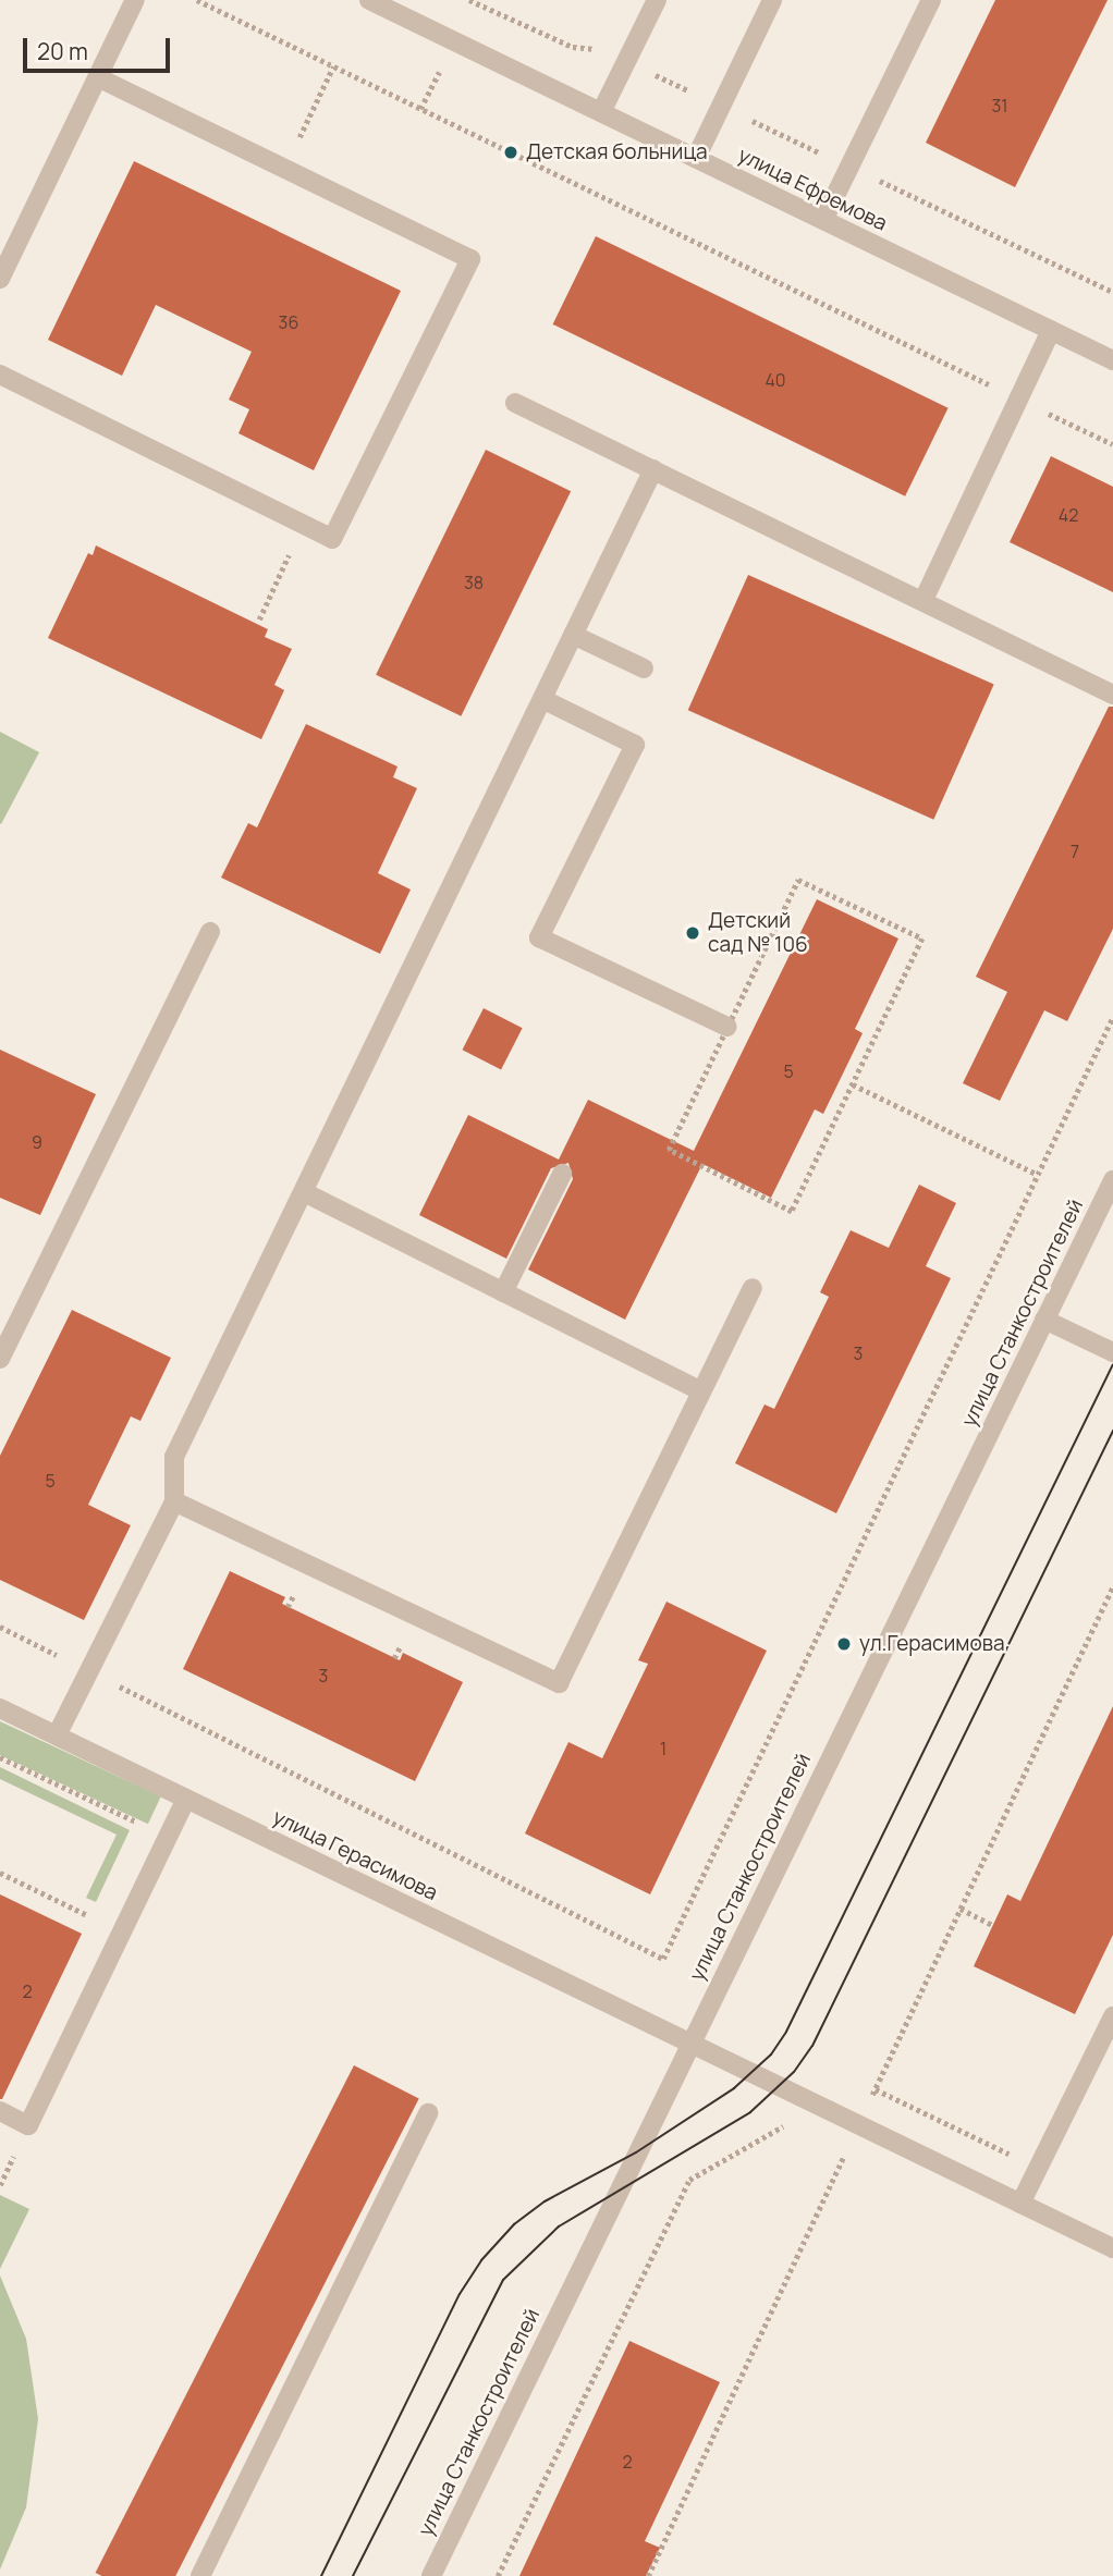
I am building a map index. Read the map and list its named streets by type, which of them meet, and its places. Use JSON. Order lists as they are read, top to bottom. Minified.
{"streets":{"street":["улица Ефремова","улица Станкостроителей","улица Герасимова"]},"crossings":[["улица Станкостроителей","улица Герасимова"]],"places":["Детская больница","Детский сад № 106","ул.Герасимова"],"house_numbers":["31","36","40","42","38","7","5","9","3","5","3","1","2","2"],"scale_bar":"20 m"}
